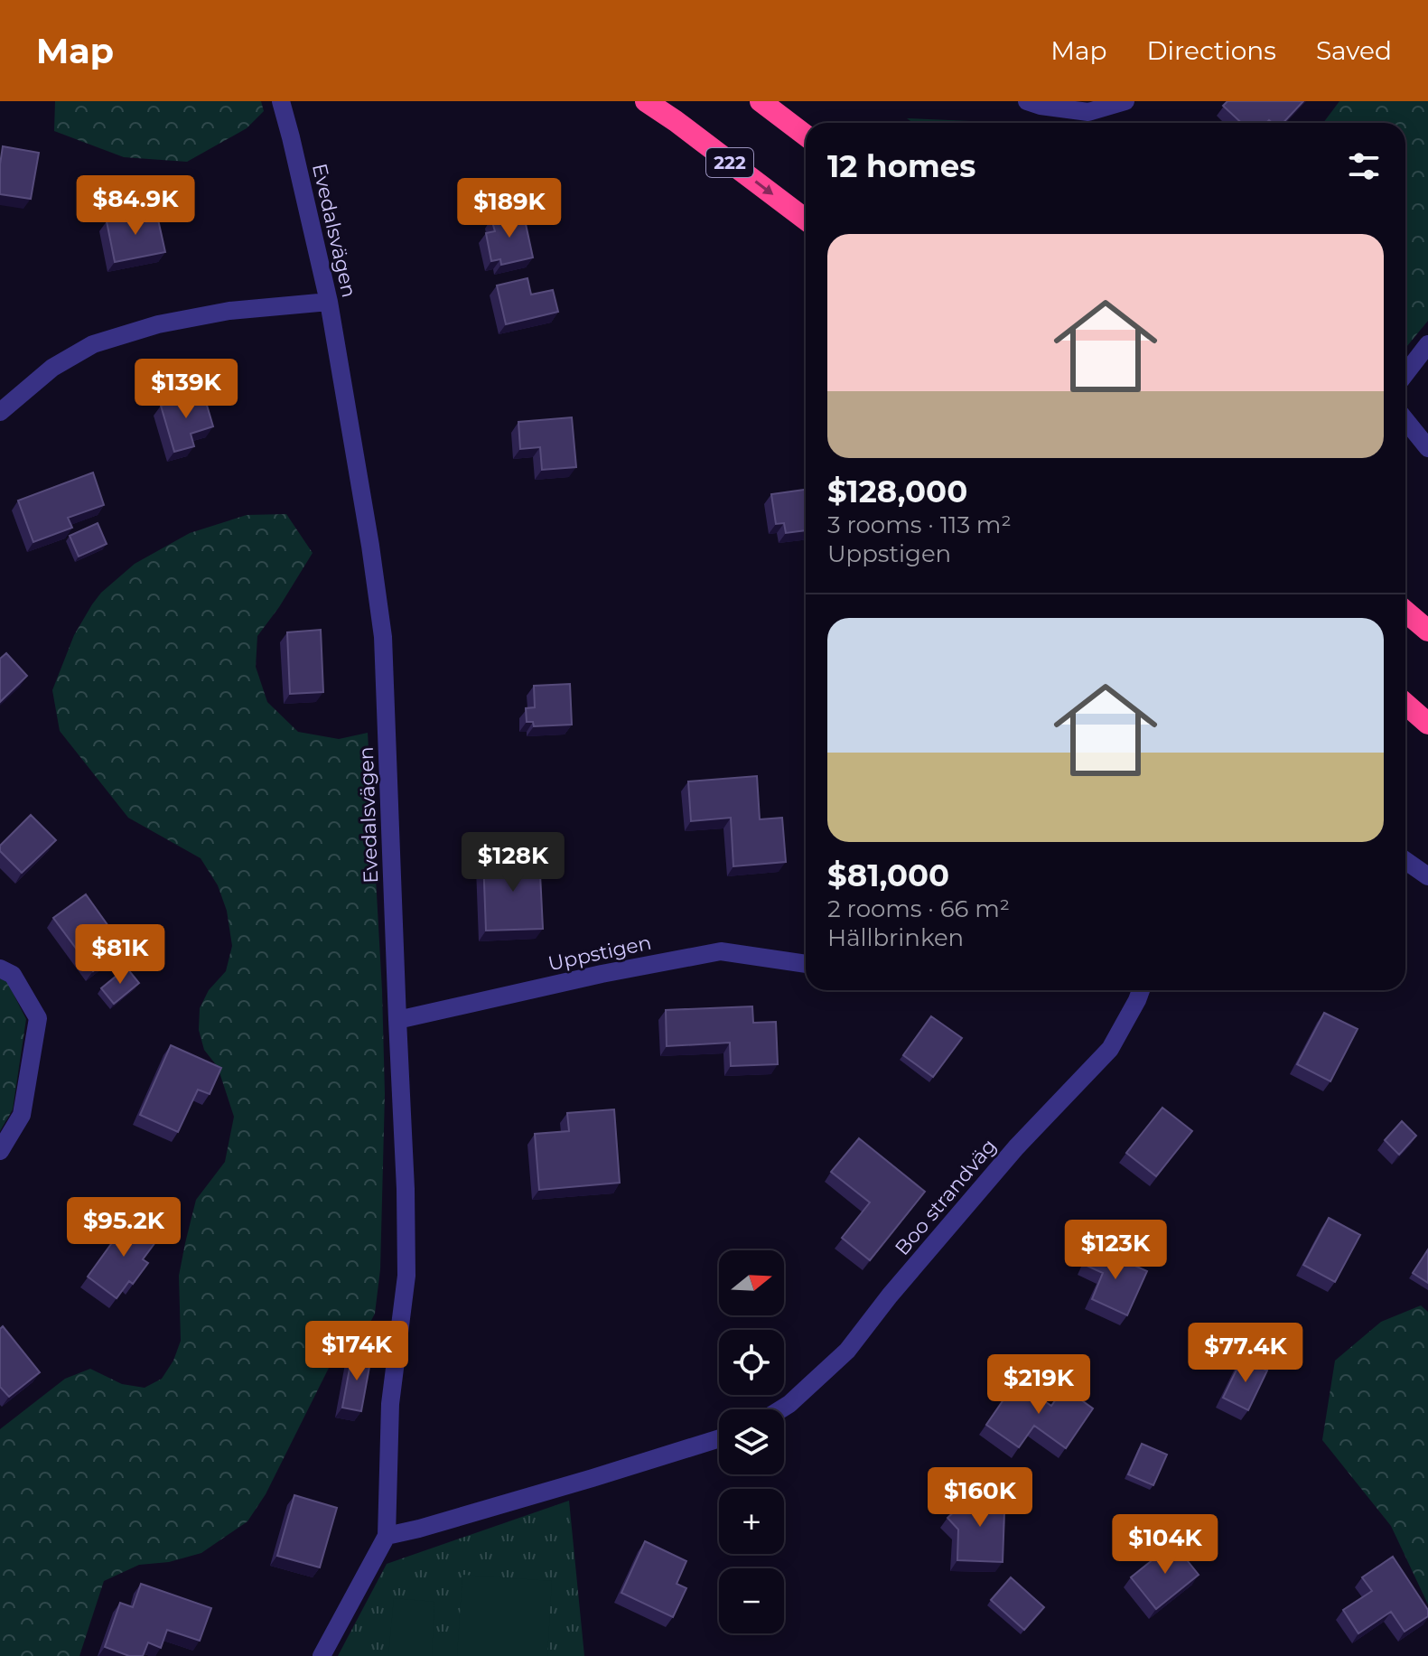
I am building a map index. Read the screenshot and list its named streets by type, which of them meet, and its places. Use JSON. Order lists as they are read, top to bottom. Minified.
{"streets":{"highway":["222"],"street":["Evedalsvägen","Uppstigen","Boo strandväg"]},"crossings":[["Evedalsvägen","Uppstigen"]],"north":"right","page":{"header":"Map","nav":["Map","Directions","Saved"],"heading":"12 homes","price":["$84.9K","$189K","$139K","$128K","$81K","$95.2K","$123K","$174K","$77.4K","$219K","$160K","$104K"],"list":[{"name":"$128,000","note":"3 rooms · 113 m² · Uppstigen"},{"name":"$81,000","note":"2 rooms · 66 m² · Hällbrinken"}],"map_buttons":["+","−"]}}
